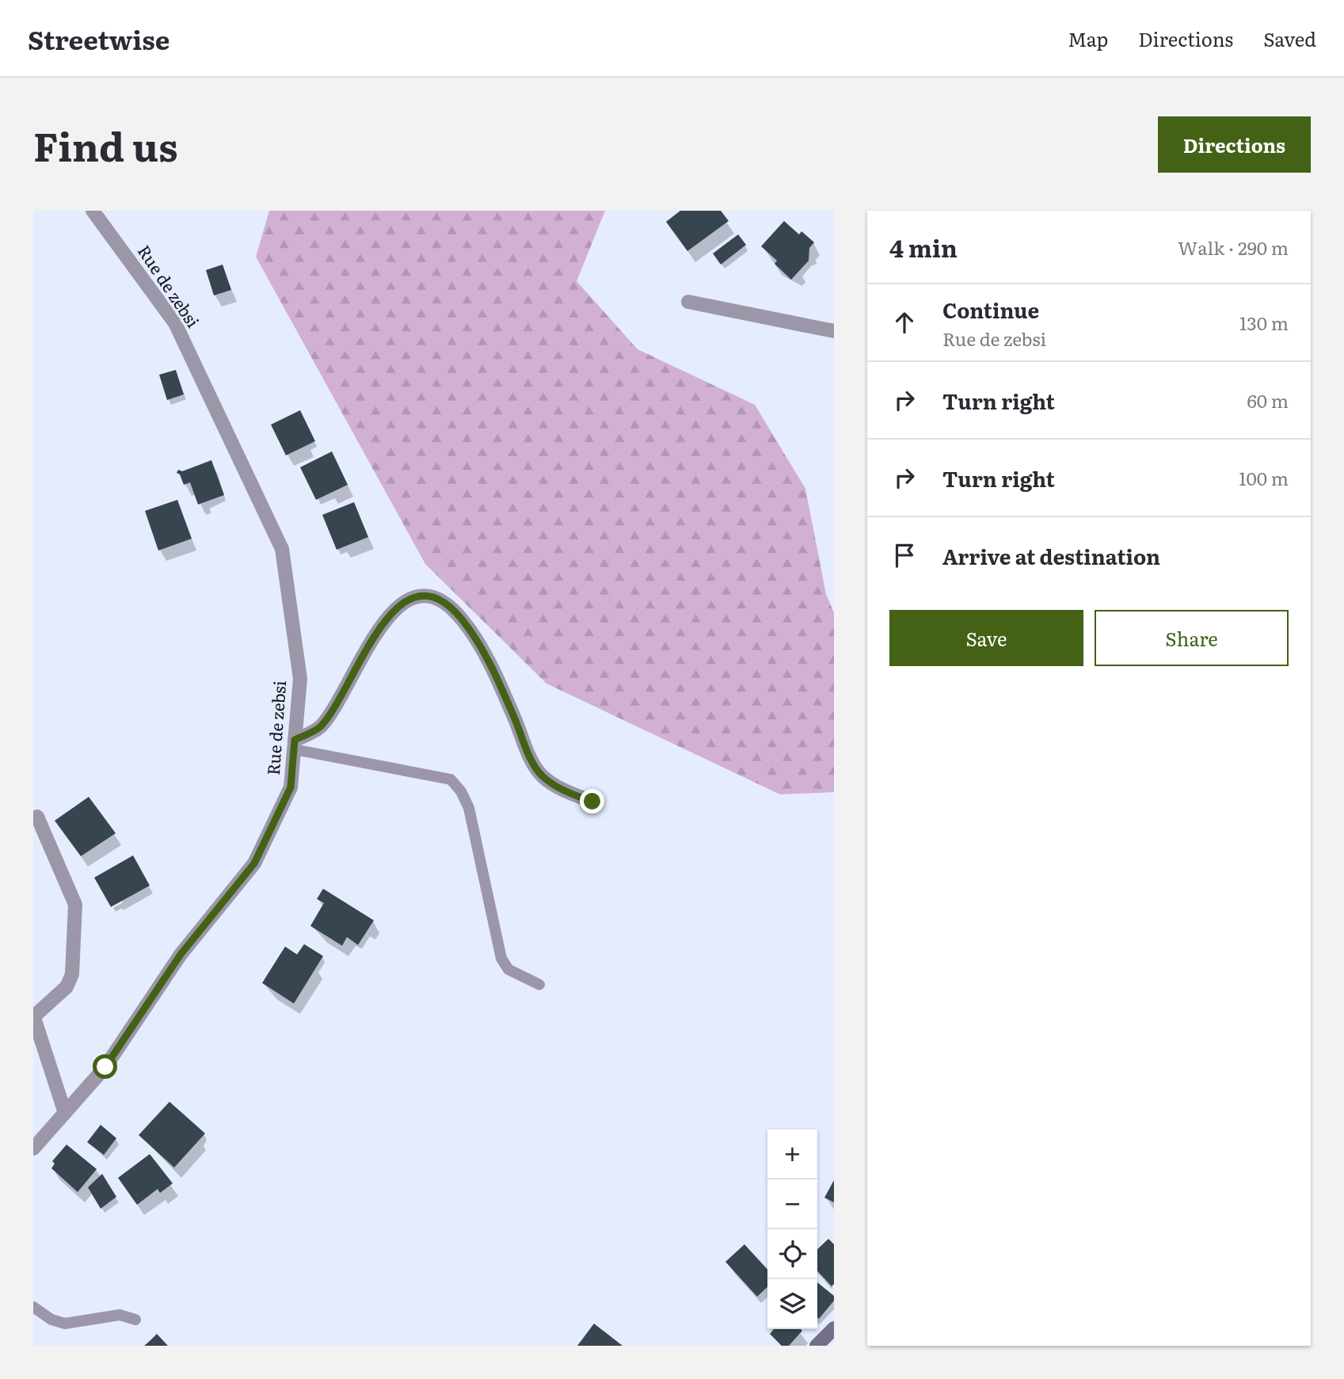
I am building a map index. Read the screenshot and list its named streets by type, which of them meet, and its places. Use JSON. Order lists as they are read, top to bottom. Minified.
{"streets":{"street":["Rue de zebsi"]},"page":{"header":"Streetwise","nav":["Map","Directions","Saved"],"title":"Find us","buttons":["Directions",["Save","Share"]],"heading":["4 min","Walk · 290 m"],"list":[["Continue","Rue de zebsi","130 m"],["Turn right","60 m"],["Turn right","100 m"],"Arrive at destination"],"map_buttons":["+","−"]}}
